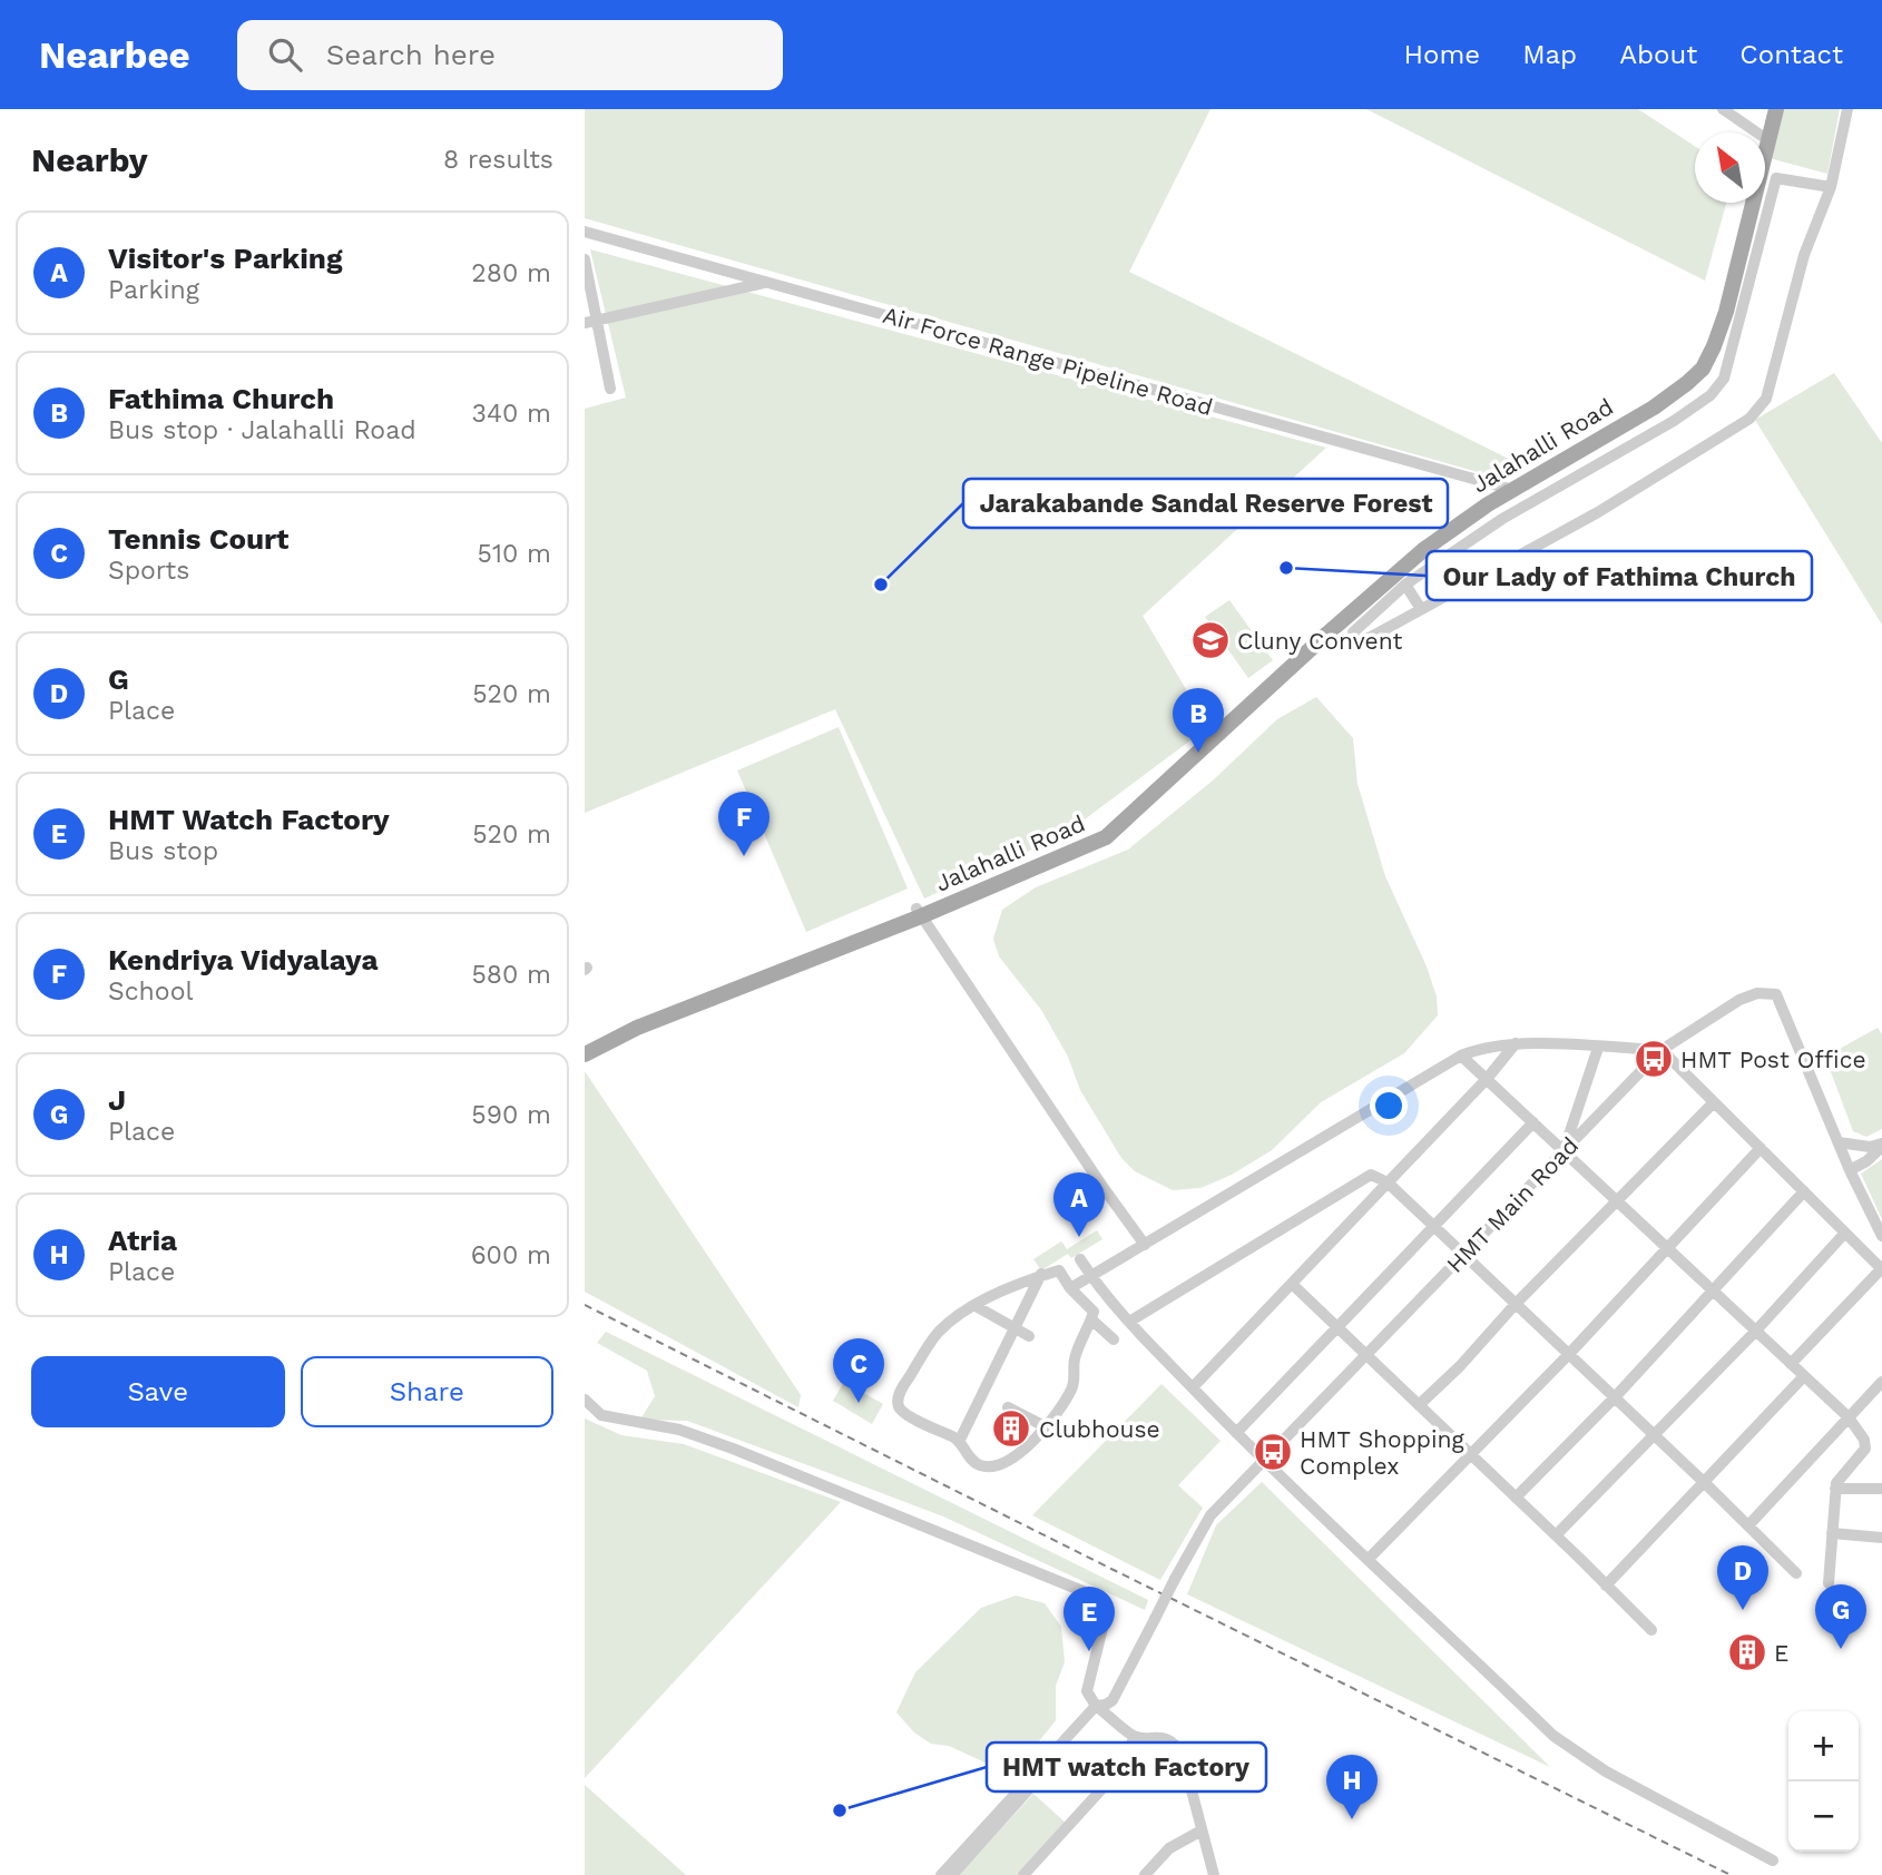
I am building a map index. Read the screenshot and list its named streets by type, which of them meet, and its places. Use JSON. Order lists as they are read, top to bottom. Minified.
{"streets":{"main road":["Jalahalli Road"],"street":["Air Force Range Pipeline Road","HMT Main Road"]},"crossings":[["Air Force Range Pipeline Road","Jalahalli Road"]],"places":{"other":["Our Lady of Fathima Church","Jarakabande Sandal Reserve Forest","HMT watch Factory"],"school or university":["Cluny Convent"],"bus stop":["HMT Post Office","HMT Shopping Complex"],"building":["Clubhouse","E"]},"north":"top left","page":{"header":"Nearbee","search":"Search here","nav":["Home","Map","About","Contact"],"heading":["Nearby","8 results"],"list":[{"mark":"A","name":"Visitor's Parking","note":"Parking","value":"280 m"},{"mark":"B","name":"Fathima Church","note":"Bus stop · Jalahalli Road","value":"340 m"},{"mark":"C","name":"Tennis Court","note":"Sports","value":"510 m"},{"mark":"D","name":"G","note":"Place","value":"520 m"},{"mark":"E","name":"HMT Watch Factory","note":"Bus stop","value":"520 m"},{"mark":"F","name":"Kendriya Vidyalaya","note":"School","value":"580 m"},{"mark":"G","name":"J","note":"Place","value":"590 m"},{"mark":"H","name":"Atria","note":"Place","value":"600 m"}],"pins":["B","F","A","C","D","G","E","H"],"buttons":["Save","Share"],"map_buttons":["+","−"]}}
